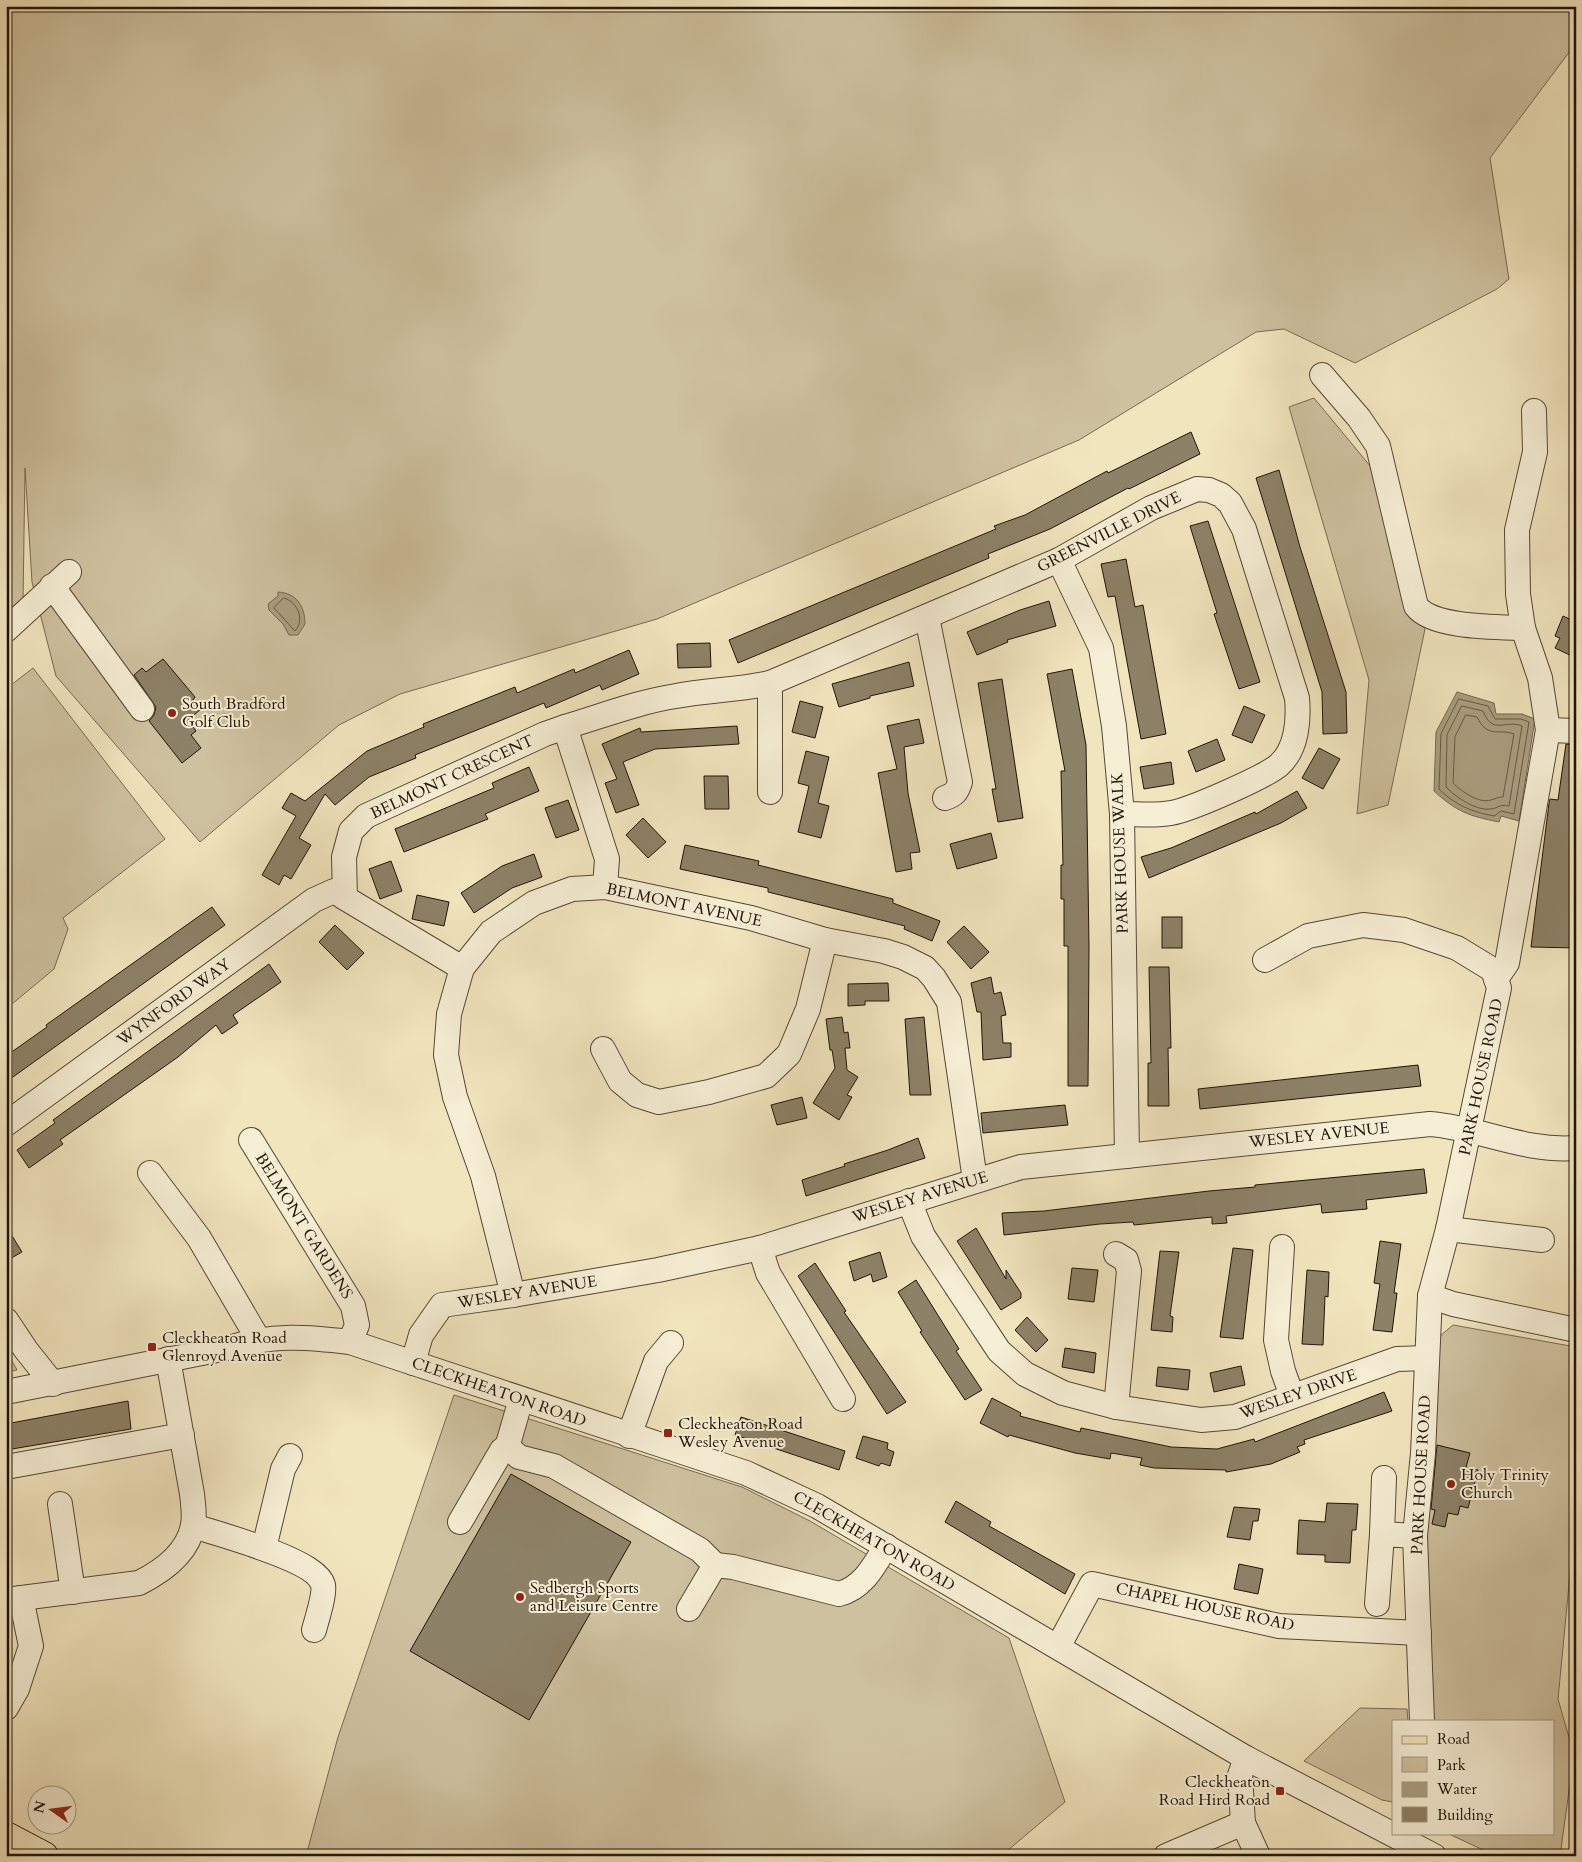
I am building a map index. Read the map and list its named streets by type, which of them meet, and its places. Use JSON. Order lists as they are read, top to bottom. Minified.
{"streets":{"street":["GREENVILLE DRIVE","BELMONT CRESCENT","PARK HOUSE WALK","BELMONT AVENUE","WYNFORD WAY","PARK HOUSE ROAD","WESLEY AVENUE","BELMONT GARDENS","CLECKHEATON ROAD","WESLEY DRIVE","CHAPEL HOUSE ROAD"]},"crossings":[["GREENVILLE DRIVE","BELMONT CRESCENT"],["GREENVILLE DRIVE","PARK HOUSE WALK"],["BELMONT CRESCENT","WYNFORD WAY"],["PARK HOUSE WALK","WESLEY AVENUE"],["BELMONT AVENUE","WESLEY AVENUE"],["PARK HOUSE ROAD","WESLEY AVENUE"],["PARK HOUSE ROAD","WESLEY DRIVE"],["PARK HOUSE ROAD","CHAPEL HOUSE ROAD"],["WESLEY AVENUE","CLECKHEATON ROAD"],["WESLEY AVENUE","WESLEY DRIVE"],["BELMONT GARDENS","CLECKHEATON ROAD"],["CLECKHEATON ROAD","CHAPEL HOUSE ROAD"]],"places":{"other":["South Bradford Golf Club","Holy Trinity Church","Sedbergh Sports and Leisure Centre"],"transit":["Cleckheaton Road Glenroyd Avenue","Cleckheaton Road Wesley Avenue","Cleckheaton Road Hird Road"]},"legend":["Road","Park","Water","Building"],"north":"left"}
